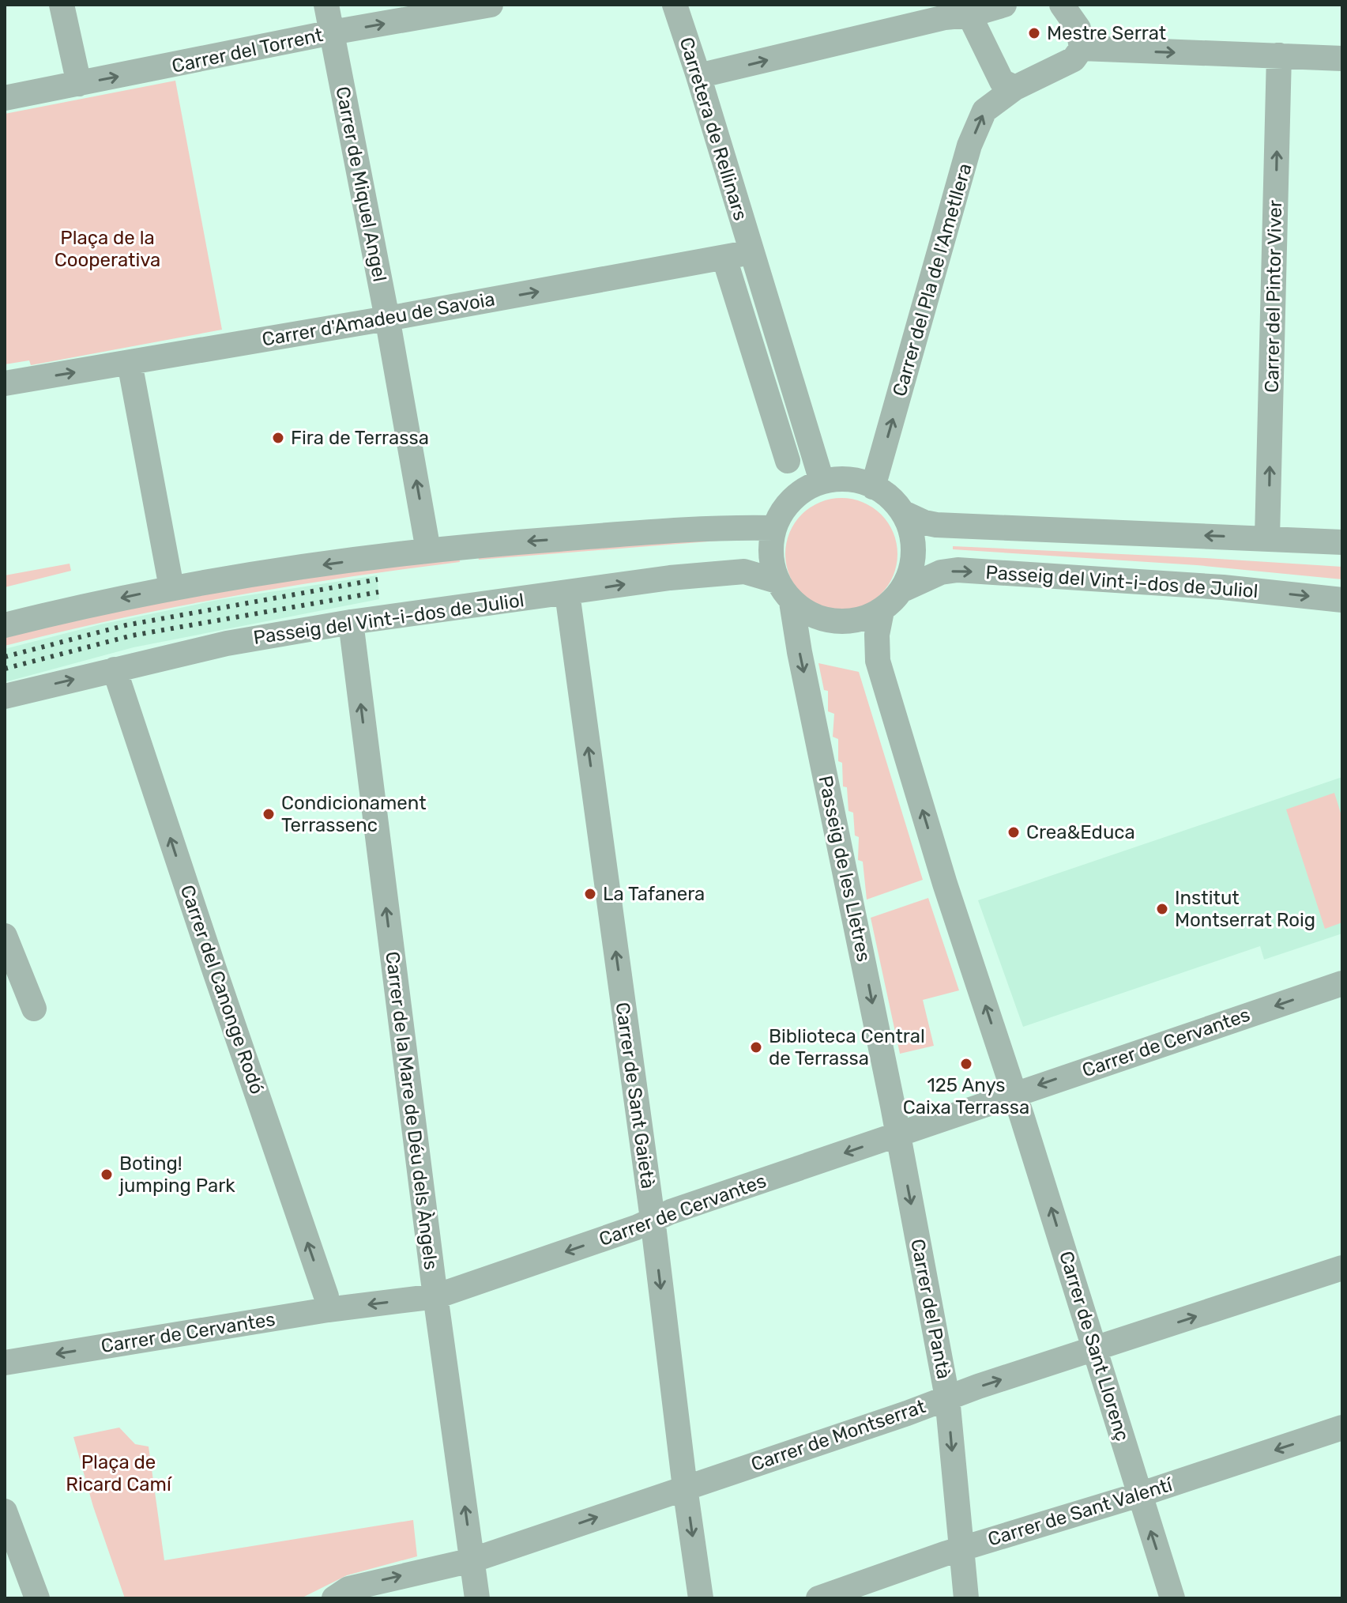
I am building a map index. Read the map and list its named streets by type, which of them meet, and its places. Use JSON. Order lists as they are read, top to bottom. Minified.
{"streets":{"street":["Carrer del Torrent","Carretera de Rellinars","Carrer de Miquel Angel","Carrer del Pla de l'Ametllera","Carrer del Pintor Viver","Carrer d'Amadeu de Savoia","Passeig del Vint-i-dos de Juliol","Passeig de les Lletres","Carrer del Canonge Rodó","Carrer de Cervantes","Carrer de Sant Gaietà","Carrer de la Mare de Déu dels Àngels","Carrer del Pantà","Carrer de Sant Llorenç","Carrer de Montserrat","Carrer de Sant Valentí"]},"crossings":[["Carrer del Torrent","Carrer de Miquel Angel"],["Carretera de Rellinars","Carrer del Pla de l'Ametllera"],["Carretera de Rellinars","Carrer d'Amadeu de Savoia"],["Carretera de Rellinars","Passeig del Vint-i-dos de Juliol"],["Carretera de Rellinars","Passeig de les Lletres"],["Carrer de Miquel Angel","Carrer d'Amadeu de Savoia"],["Carrer del Pla de l'Ametllera","Passeig del Vint-i-dos de Juliol"],["Carrer del Pla de l'Ametllera","Passeig de les Lletres"],["Passeig del Vint-i-dos de Juliol","Passeig de les Lletres"],["Passeig del Vint-i-dos de Juliol","Carrer del Canonge Rodó"],["Passeig del Vint-i-dos de Juliol","Carrer de Sant Gaietà"],["Passeig del Vint-i-dos de Juliol","Carrer de la Mare de Déu dels Àngels"],["Passeig de les Lletres","Carrer de Cervantes"],["Passeig de les Lletres","Carrer del Pantà"],["Carrer del Canonge Rodó","Carrer de Cervantes"],["Carrer de Cervantes","Carrer de Sant Gaietà"],["Carrer de Cervantes","Carrer de la Mare de Déu dels Àngels"],["Carrer de Cervantes","Carrer del Pantà"],["Carrer de Cervantes","Carrer de Sant Llorenç"],["Carrer de Sant Gaietà","Carrer de Montserrat"],["Carrer de la Mare de Déu dels Àngels","Carrer de Montserrat"],["Carrer del Pantà","Carrer de Montserrat"],["Carrer del Pantà","Carrer de Sant Valentí"],["Carrer de Sant Llorenç","Carrer de Montserrat"],["Carrer de Sant Llorenç","Carrer de Sant Valentí"]],"one_way":["Carrer del Torrent","Carrer de Miquel Angel","Carrer del Pla de l'Ametllera","Carrer del Pintor Viver","Carrer d'Amadeu de Savoia","Carrer del Canonge Rodó","Carrer de Cervantes","Carrer de la Mare de Déu dels Àngels","Carrer del Pantà","Carrer de Sant Llorenç","Carrer de Montserrat","Carrer de Sant Valentí"],"parks":["Plaça de la Cooperativa","Plaça de Ricard Camí"],"places":["Mestre Serrat","Fira de Terrassa","Condicionament Terrassenc","Crea&Educa","La Tafanera","Institut Montserrat Roig","Biblioteca Central de Terrassa","125 Anys Caixa Terrassa","Boting! jumping Park"]}
